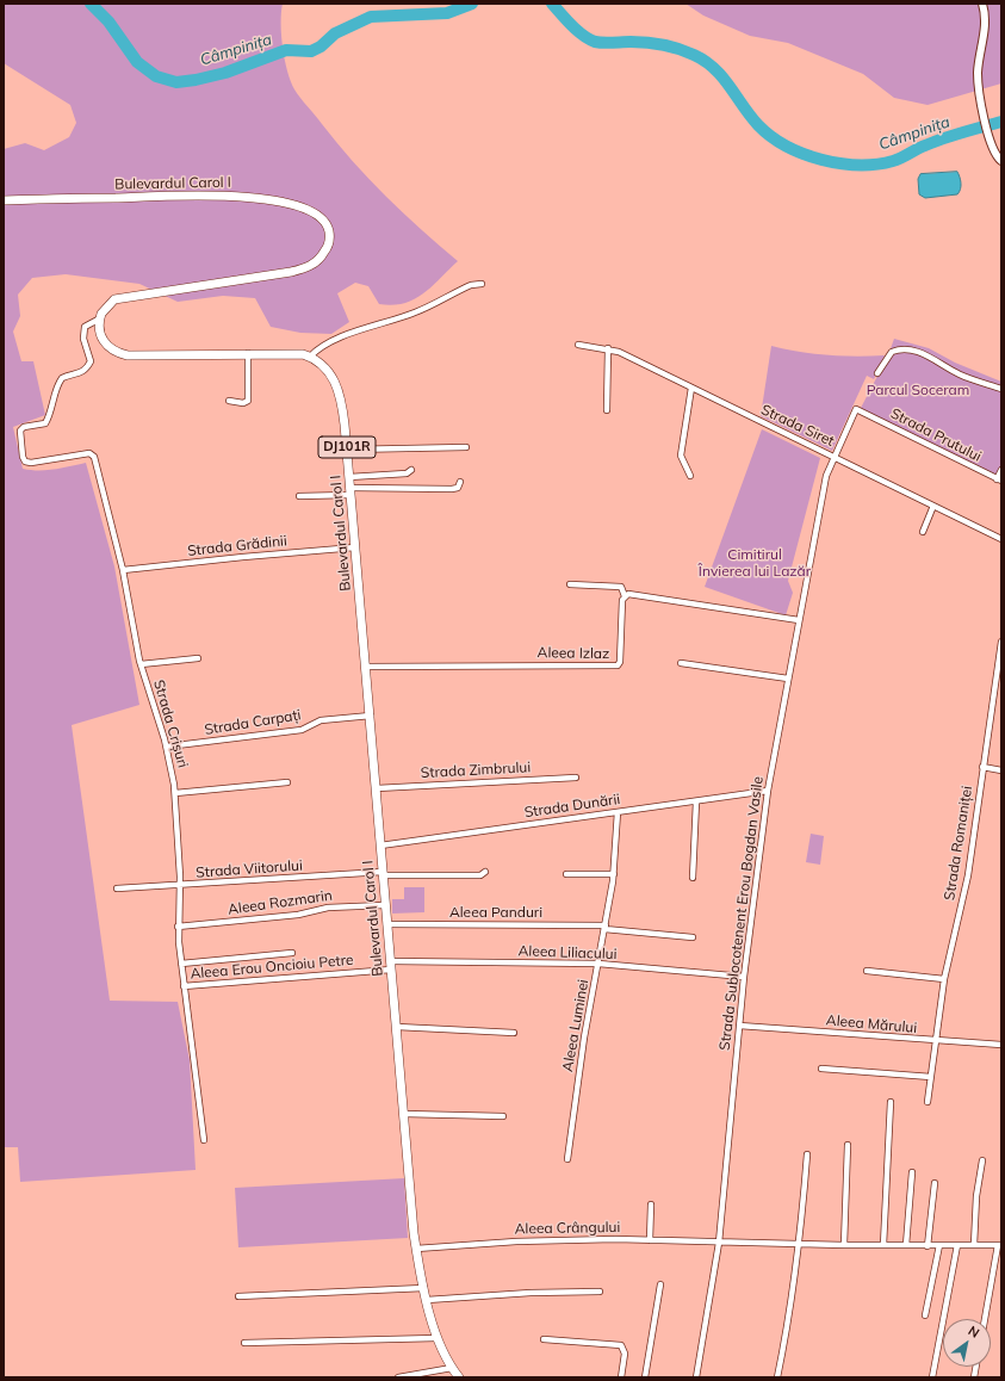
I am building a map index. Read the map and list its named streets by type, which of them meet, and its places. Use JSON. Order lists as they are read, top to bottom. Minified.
{"streets":{"main road":["Bulevardul Carol I","DJ101R"],"street":["Strada Siret","Strada Prutului","Strada Grădinii","Aleea Izlaz","Strada Carpați","Strada Crișuri","Strada Zimbrului","Strada Dunării","Strada Romaniței","Strada Viitorului","Aleea Rozmarin","Aleea Panduri","Strada Sublocotenent Erou Bogdan Vasile","Aleea Liliacului","Aleea Erou Oncioiu Petre","Aleea Mărului","Aleea Luminei","Aleea Crângului"]},"crossings":[["Bulevardul Carol I","Strada Grădinii"],["Bulevardul Carol I","Aleea Izlaz"],["Bulevardul Carol I","Strada Carpați"],["Bulevardul Carol I","Strada Crișuri"],["Bulevardul Carol I","Strada Zimbrului"],["Bulevardul Carol I","Strada Dunării"],["Bulevardul Carol I","Strada Viitorului"],["Bulevardul Carol I","Aleea Rozmarin"],["Bulevardul Carol I","Aleea Panduri"],["Bulevardul Carol I","Aleea Liliacului"],["Bulevardul Carol I","Aleea Erou Oncioiu Petre"],["Bulevardul Carol I","Aleea Crângului"],["Strada Siret","Strada Prutului"],["Strada Siret","Strada Sublocotenent Erou Bogdan Vasile"],["Strada Prutului","Strada Sublocotenent Erou Bogdan Vasile"],["Strada Grădinii","Strada Crișuri"],["Strada Carpați","Strada Crișuri"],["Strada Crișuri","Strada Viitorului"],["Strada Crișuri","Aleea Rozmarin"],["Strada Crișuri","Aleea Erou Oncioiu Petre"],["Strada Dunării","Strada Sublocotenent Erou Bogdan Vasile"],["Strada Dunării","Aleea Luminei"],["Strada Romaniței","Aleea Mărului"],["Aleea Panduri","Aleea Luminei"],["Strada Sublocotenent Erou Bogdan Vasile","Aleea Liliacului"],["Strada Sublocotenent Erou Bogdan Vasile","Aleea Mărului"],["Strada Sublocotenent Erou Bogdan Vasile","Aleea Crângului"],["Aleea Liliacului","Aleea Erou Oncioiu Petre"],["Aleea Liliacului","Aleea Luminei"]],"water":["Câmpinița"],"parks":["Parcul Soceram","Cimitirul Învierea lui Lazăr"],"north":"top right"}
